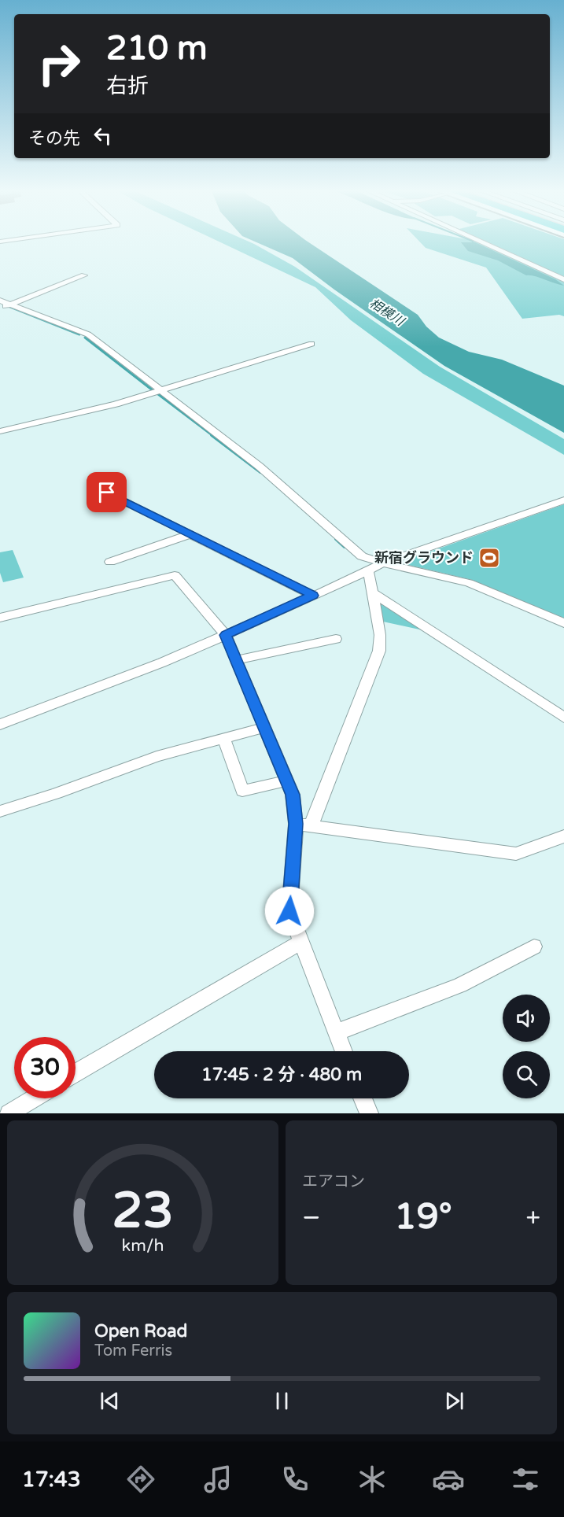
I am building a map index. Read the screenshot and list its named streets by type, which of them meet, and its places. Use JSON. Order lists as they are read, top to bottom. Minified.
{"water":["相模川"],"places":{"sports":["新宿グラウンド"]},"page":{"turn":["210 m","右折"],"then":"その先","limit":"30","trip":"17:45 · 2 分 · 480 m","tile":"エアコン","heat":["−","19°","+"],"song":["Open Road","Tom Ferris"],"tabs":"17:43","gauge":["23","km/h"]}}
